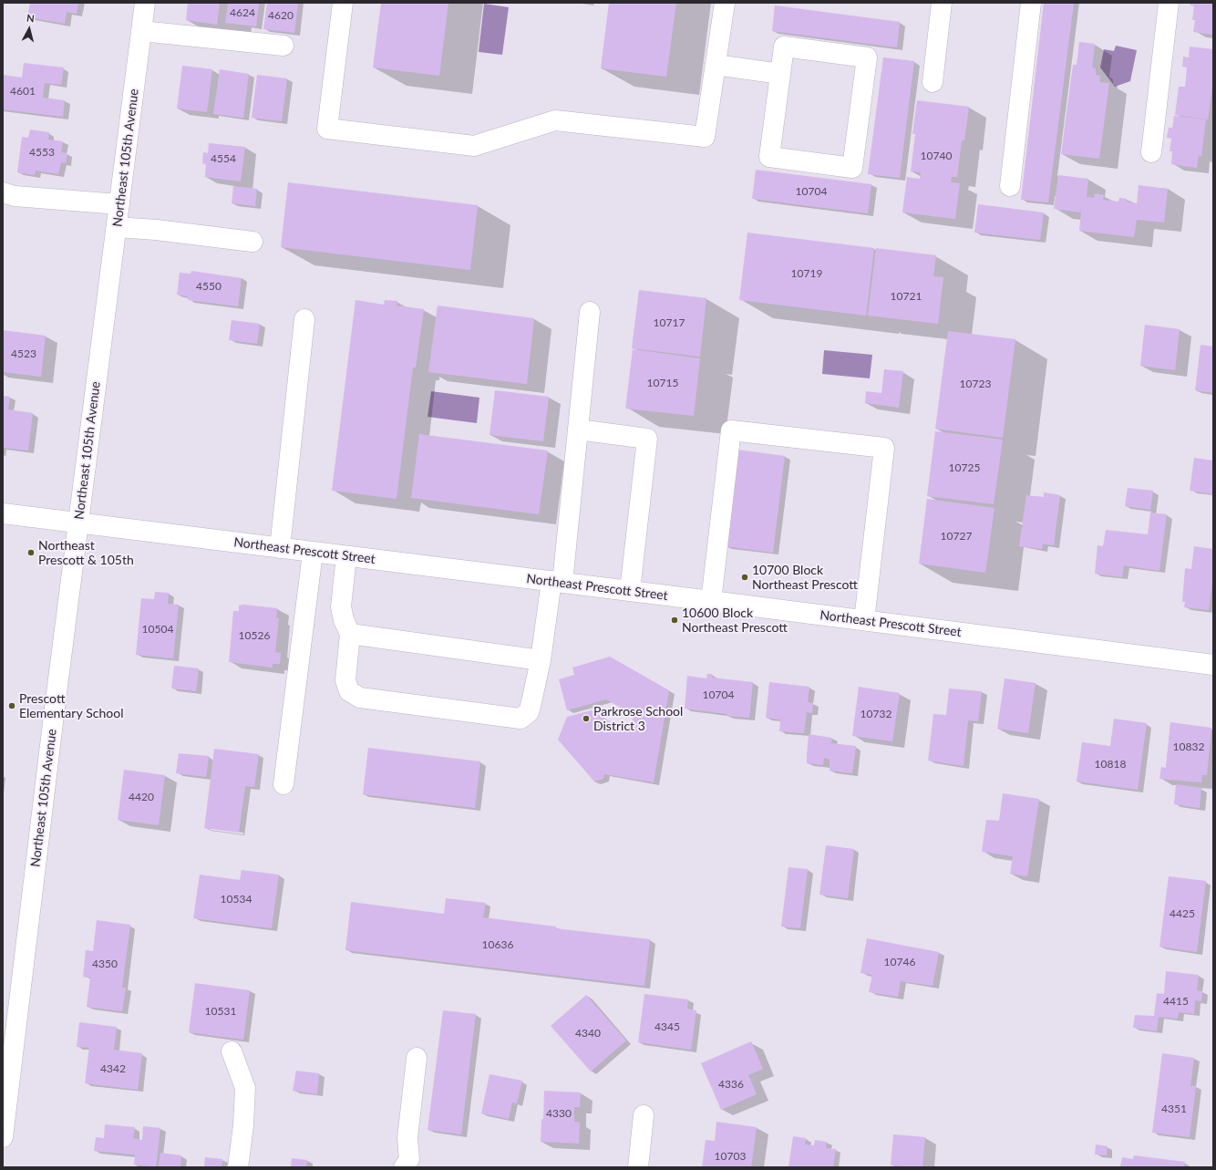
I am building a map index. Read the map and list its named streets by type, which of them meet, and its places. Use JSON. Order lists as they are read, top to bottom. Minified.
{"streets":{"street":["Northeast 105th Avenue","Northeast Prescott Street"]},"crossings":[["Northeast 105th Avenue","Northeast Prescott Street"]],"places":["Northeast Prescott & 105th","10700 Block Northeast Prescott","10600 Block Northeast Prescott","Prescott Elementary School","Parkrose School District 3"],"house_numbers":["4624","4620","4601","4553","10740","4554","10704","10719","4550","10721","10717","4523","10715","10723","10725","10727","10504","10526","10704","10732","10832","10818","4420","10534","4425","10636","10746","4350","4415","10531","4345","4340","4342","4336","4351","4330","10703"],"north":"top"}
